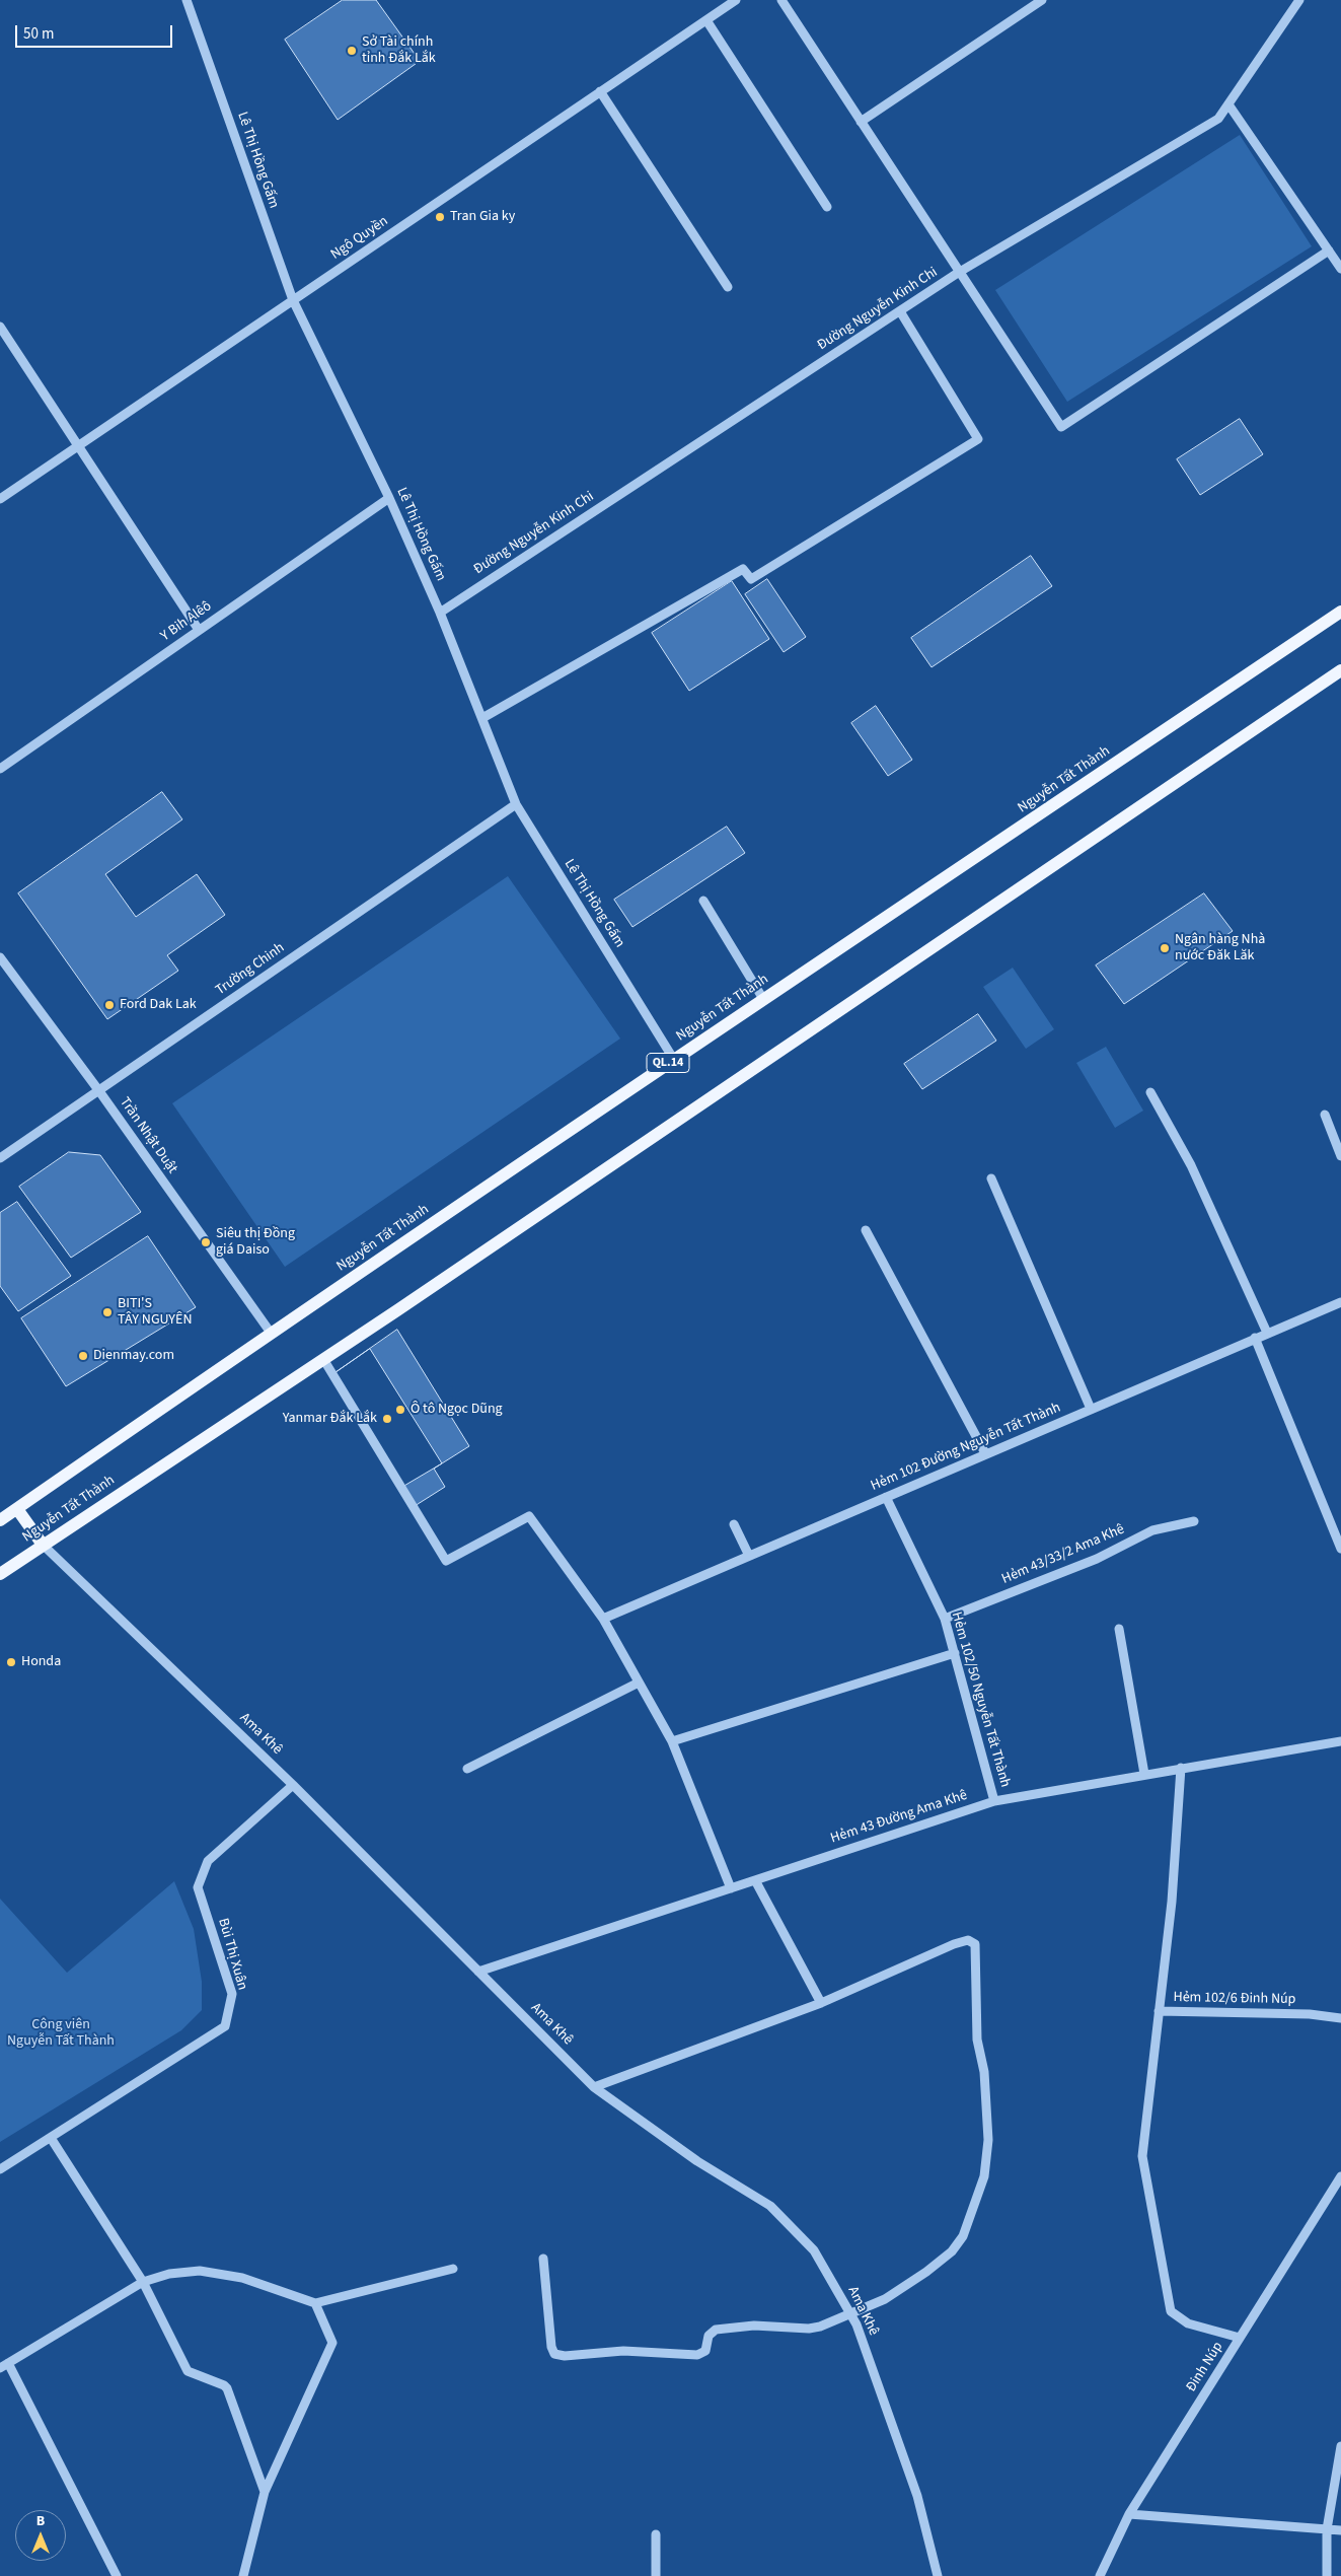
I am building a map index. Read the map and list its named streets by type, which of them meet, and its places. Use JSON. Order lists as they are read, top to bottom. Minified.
{"streets":{"main road":["Nguyễn Tất Thành","QL.14"],"street":["Lê Thị Hồng Gấm","Ngô Quyền","Đường Nguyễn Kinh Chi","Y Bih Alêô","Trường Chinh","Trần Nhật Duật","Hẻm 102 Đường Nguyễn Tất Thành","Hẻm 43/33/2 Ama Khê","Hẻm 102/50 Nguyễn Tất Thành","Ama Khê","Hẻm 43 Đường Ama Khê","Bùi Thị Xuân","Hẻm 102/6 Đinh Núp","Đinh Núp"]},"crossings":[["Lê Thị Hồng Gấm","Ngô Quyền"],["Lê Thị Hồng Gấm","Đường Nguyễn Kinh Chi"],["Lê Thị Hồng Gấm","Y Bih Alêô"],["Lê Thị Hồng Gấm","Nguyễn Tất Thành"],["Lê Thị Hồng Gấm","Trường Chinh"],["Nguyễn Tất Thành","Trần Nhật Duật"],["Nguyễn Tất Thành","Ama Khê"],["Trường Chinh","Trần Nhật Duật"],["Hẻm 102 Đường Nguyễn Tất Thành","Hẻm 102/50 Nguyễn Tất Thành"],["Hẻm 43/33/2 Ama Khê","Hẻm 102/50 Nguyễn Tất Thành"],["Hẻm 102/50 Nguyễn Tất Thành","Hẻm 43 Đường Ama Khê"],["Ama Khê","Hẻm 43 Đường Ama Khê"],["Ama Khê","Bùi Thị Xuân"]],"parks":["Công viên Nguyễn Tất Thành"],"places":["Sở Tài chính tỉnh Đắk Lắk","Tran Gia ky","Ngân hàng Nhà nước Đăk Lăk","Ford Dak Lak","Siêu thị Đồng giá Daiso","BITI'S TÂY NGUYÊN","Dienmay.com","Ô tô Ngọc Dũng","Yanmar Đắk Lắk","Honda"],"scale_bar":"50 m","north":"top"}
